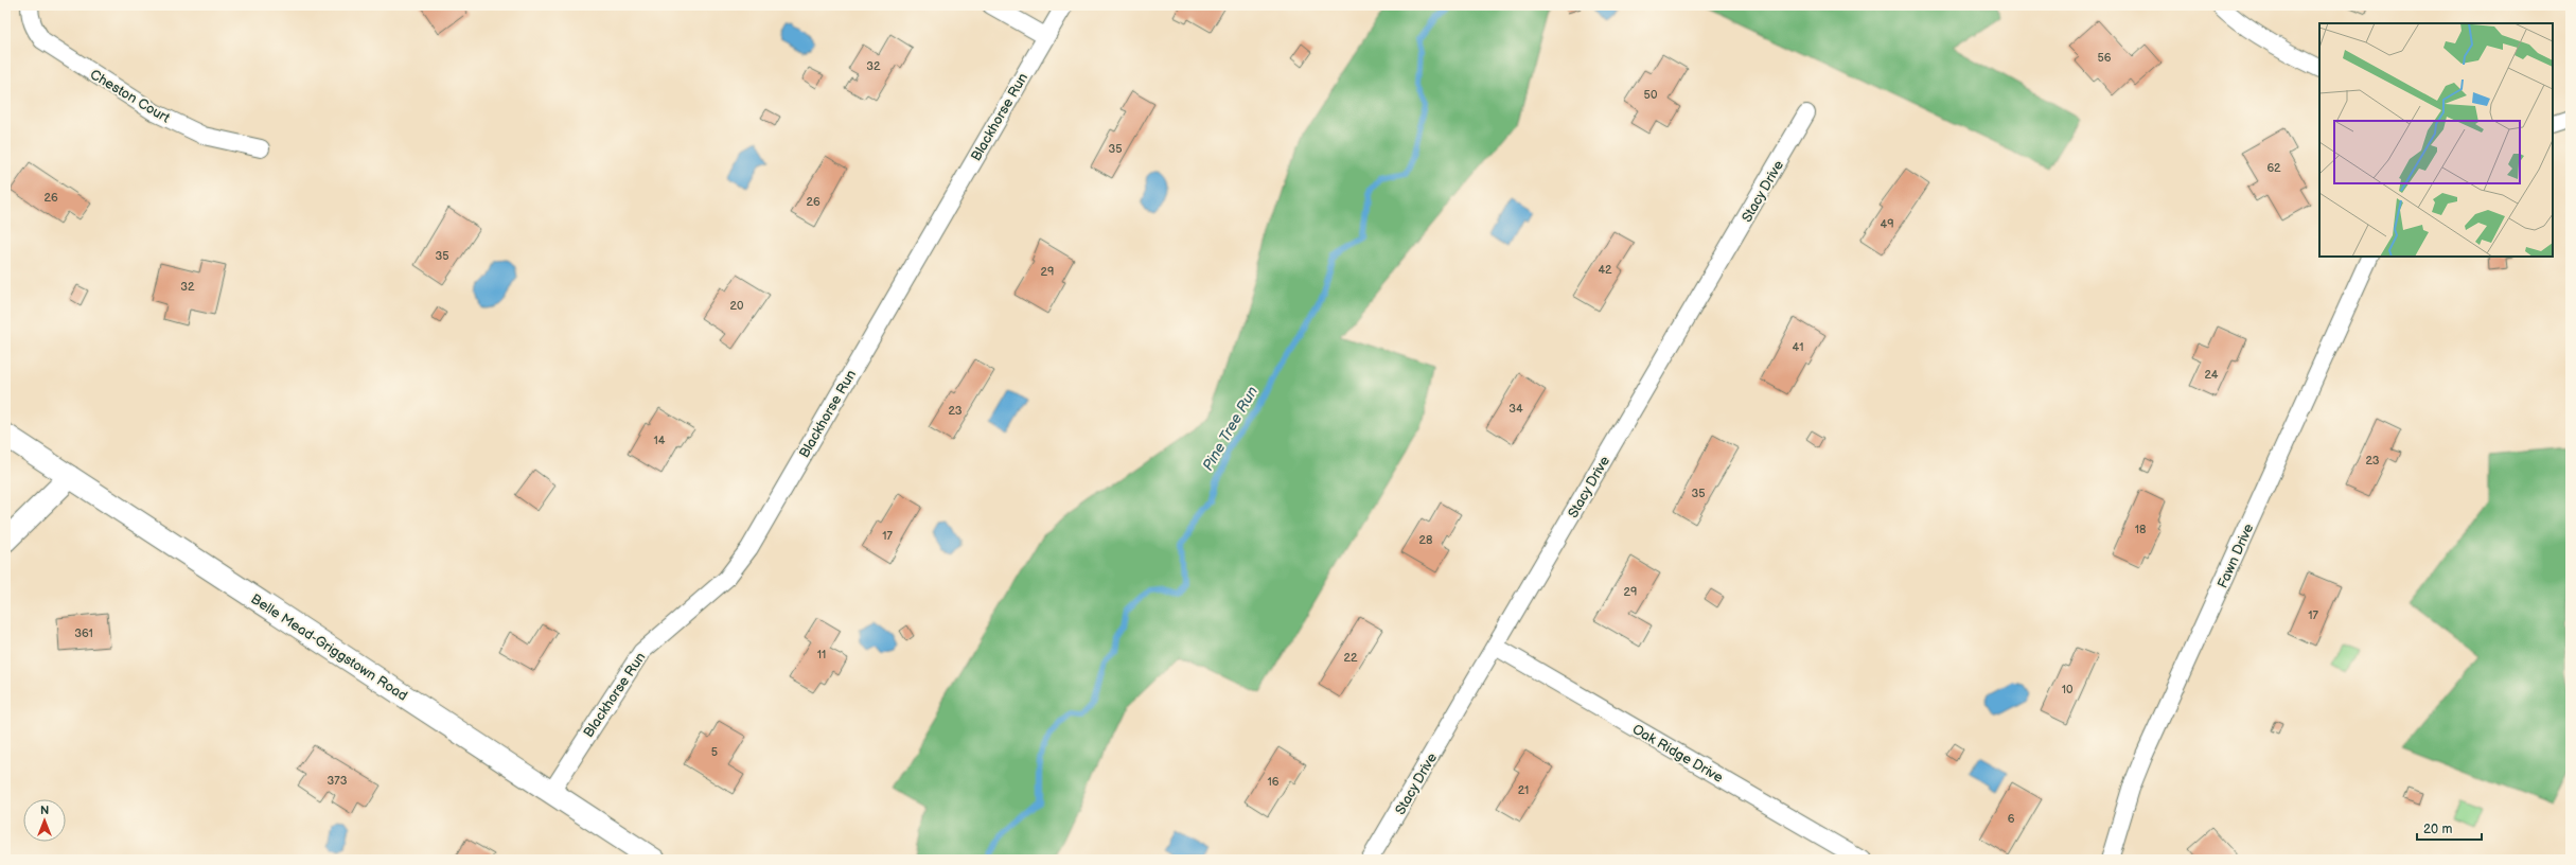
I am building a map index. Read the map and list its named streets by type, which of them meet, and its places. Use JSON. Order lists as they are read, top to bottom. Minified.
{"streets":{"street":["Cheston Court","Blackhorse Run","Stacy Drive","Fawn Drive","Belle Mead-Griggstown Road","Oak Ridge Drive"]},"crossings":[["Blackhorse Run","Belle Mead-Griggstown Road"],["Stacy Drive","Oak Ridge Drive"]],"water":["Pine Tree Run"],"house_numbers":["56","32","50","35","62","26","26","49","35","42","29","32","20","41","24","34","23","14","23","35","18","17","28","29","17","361","11","22","10","5","373","16","21","6"],"scale_bar":"20 m","north":"top"}
